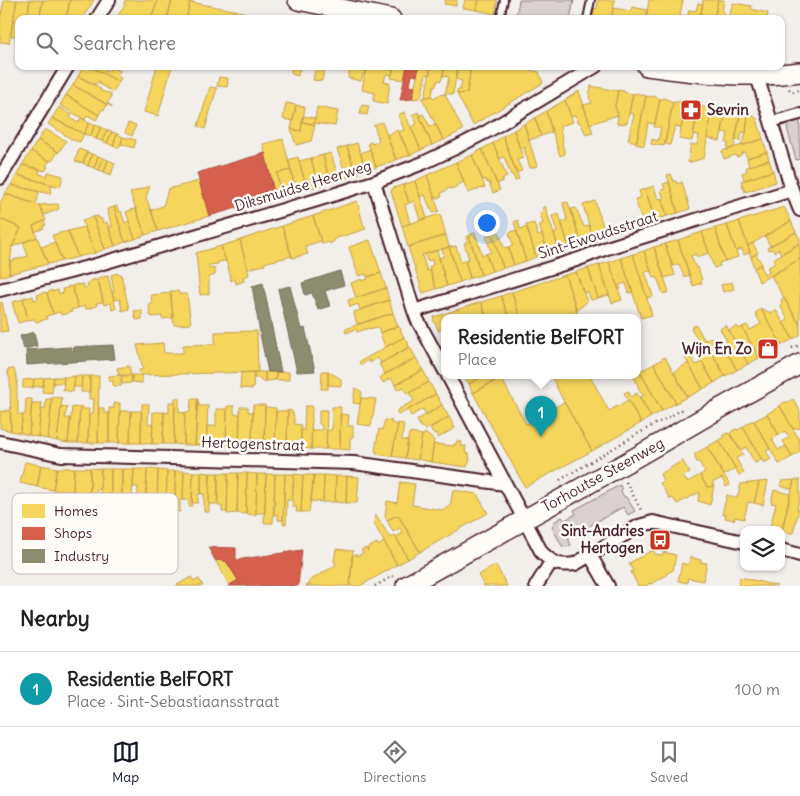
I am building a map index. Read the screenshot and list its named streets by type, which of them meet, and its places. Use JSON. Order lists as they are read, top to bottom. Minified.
{"streets":{"main road":["Torhoutse Steenweg"],"street":["Diksmuidse Heerweg","Sint-Ewoudsstraat","Hertogenstraat"]},"places":{"pharmacy":["Sevrin"],"shop":["Wijn En Zo"],"bus stop":["Sint-Andries Hertogen"]},"legend":["Homes","Shops","Industry"],"page":{"search":"Search here","popup":["Residentie BelFORT","Place"],"pins":"1","heading":"Nearby","list":[{"mark":"1","name":"Residentie BelFORT","note":"Place · Sint-Sebastiaansstraat","value":"100 m"}],"nav":["Map","Directions","Saved"]}}
